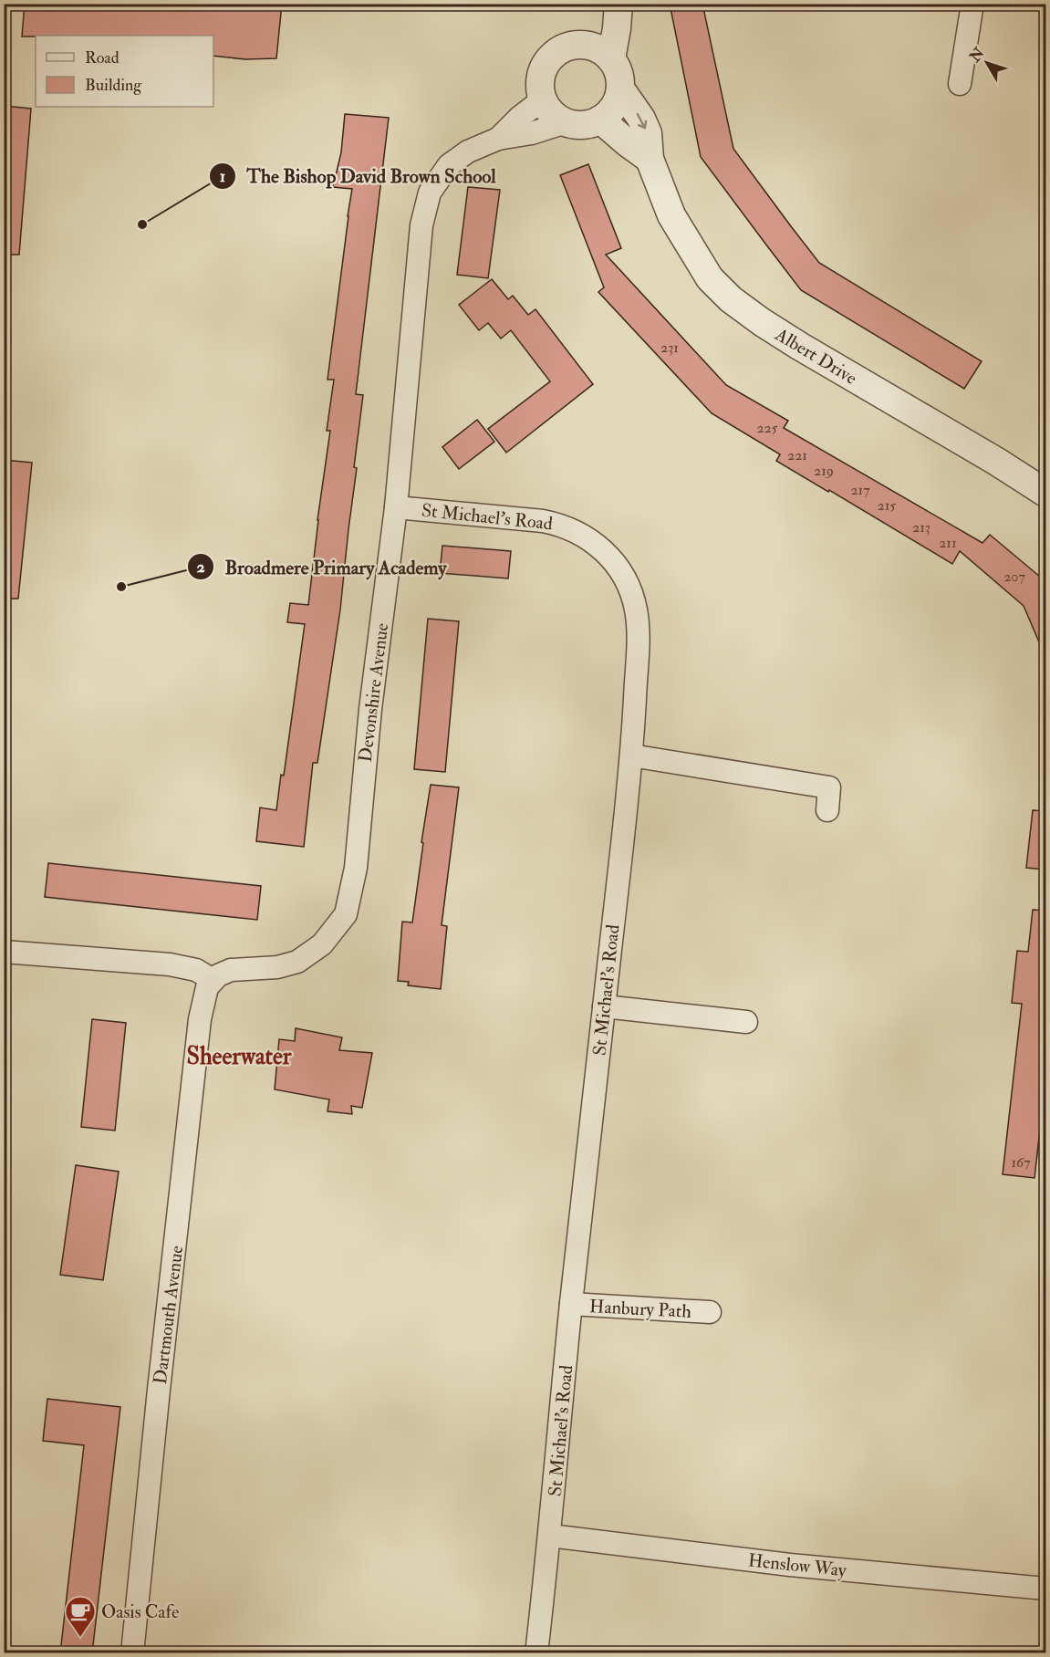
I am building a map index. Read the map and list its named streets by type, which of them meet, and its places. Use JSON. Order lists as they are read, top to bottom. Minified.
{"streets":{"street":["Albert Drive","St Michael's Road","Devonshire Avenue","Hanbury Path","Dartmouth Avenue","Henslow Way"]},"crossings":[["Albert Drive","Devonshire Avenue"],["St Michael's Road","Devonshire Avenue"],["St Michael's Road","Hanbury Path"],["St Michael's Road","Henslow Way"],["Devonshire Avenue","Dartmouth Avenue"]],"districts":["Sheerwater"],"places":{"other":["The Bishop David Brown School","Broadmere Primary Academy"],"cafe":["Oasis Cafe"]},"house_numbers":["231","225","221","219","217","215","213","211","207","167"],"legend":["Road","Building"],"north":"top left"}
